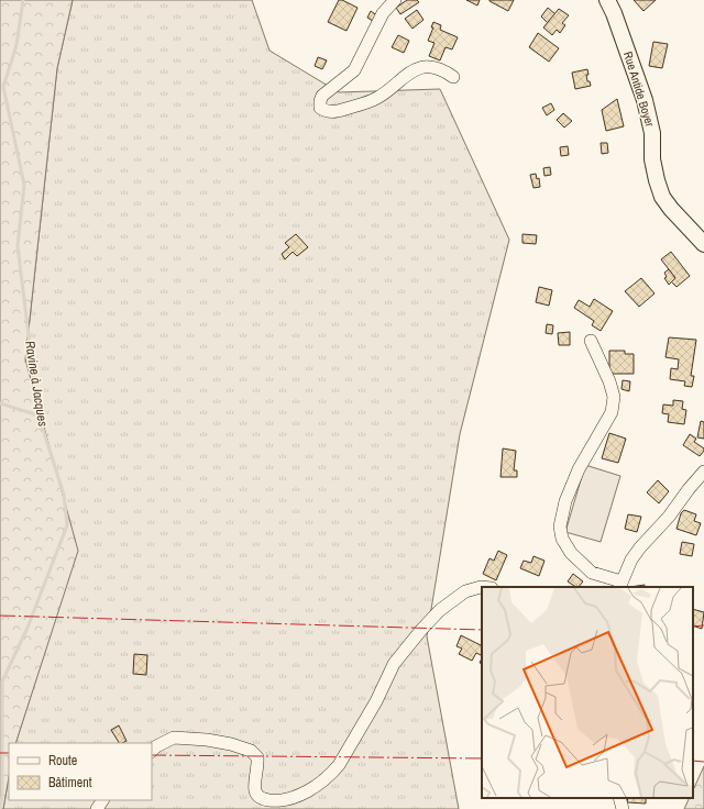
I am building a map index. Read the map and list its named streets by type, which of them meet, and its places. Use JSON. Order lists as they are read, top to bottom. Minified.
{"streets":{"main road":["Rue Antide Boyer"]},"water":["Ravine à Jacques"],"legend":["Route","Bâtiment"]}
